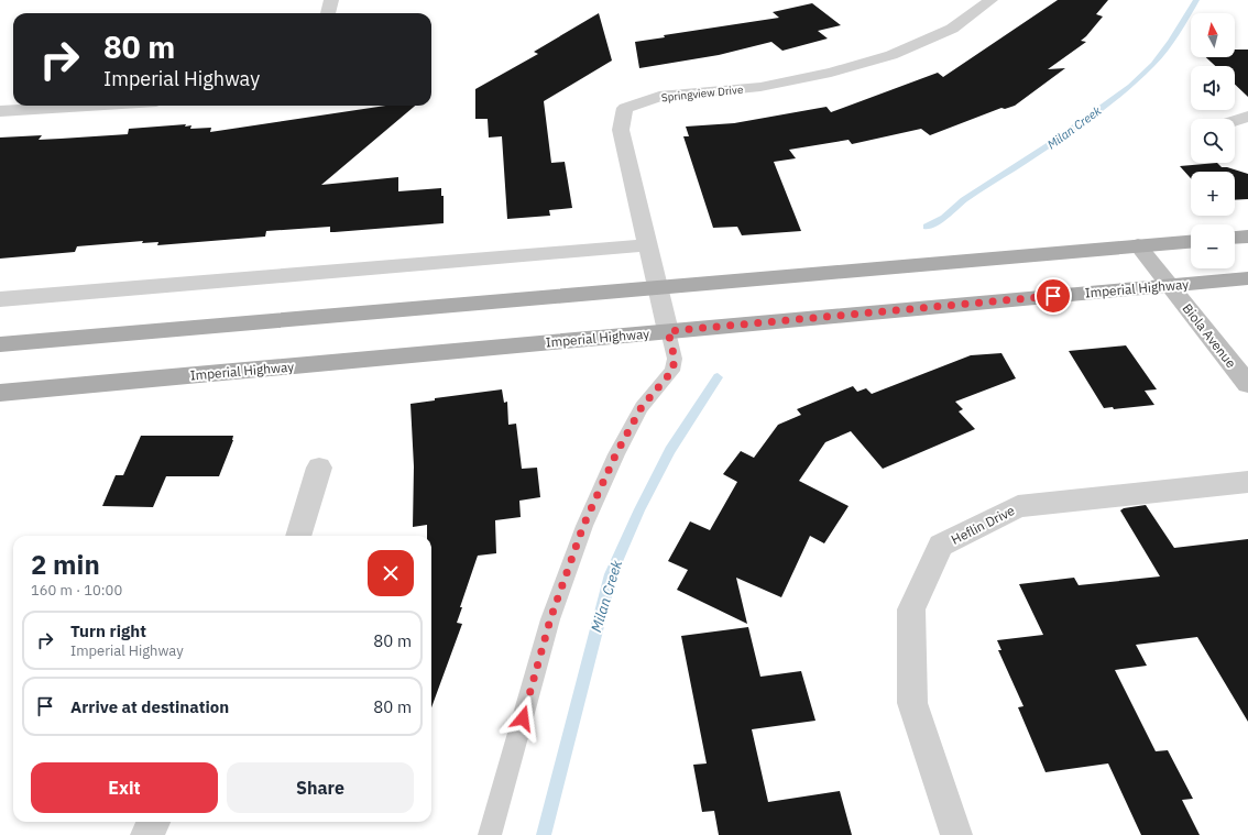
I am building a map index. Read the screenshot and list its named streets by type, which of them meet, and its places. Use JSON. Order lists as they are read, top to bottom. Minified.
{"streets":{"main road":["Imperial Highway"],"street":["Springview Drive","Biola Avenue","Heflin Drive"]},"crossings":[["Springview Drive","Imperial Highway"],["Imperial Highway","Biola Avenue"]],"water":["Milan Creek"],"north":"top","page":{"map_buttons":["+","−"],"turn":["80 m","Imperial Highway"],"heading":["2 min","160 m · 10:00"],"list":[{"name":"Turn right","note":"Imperial Highway","value":"80 m"},{"name":"Arrive at destination","value":"80 m"}],"buttons":["Exit","Share"]}}
